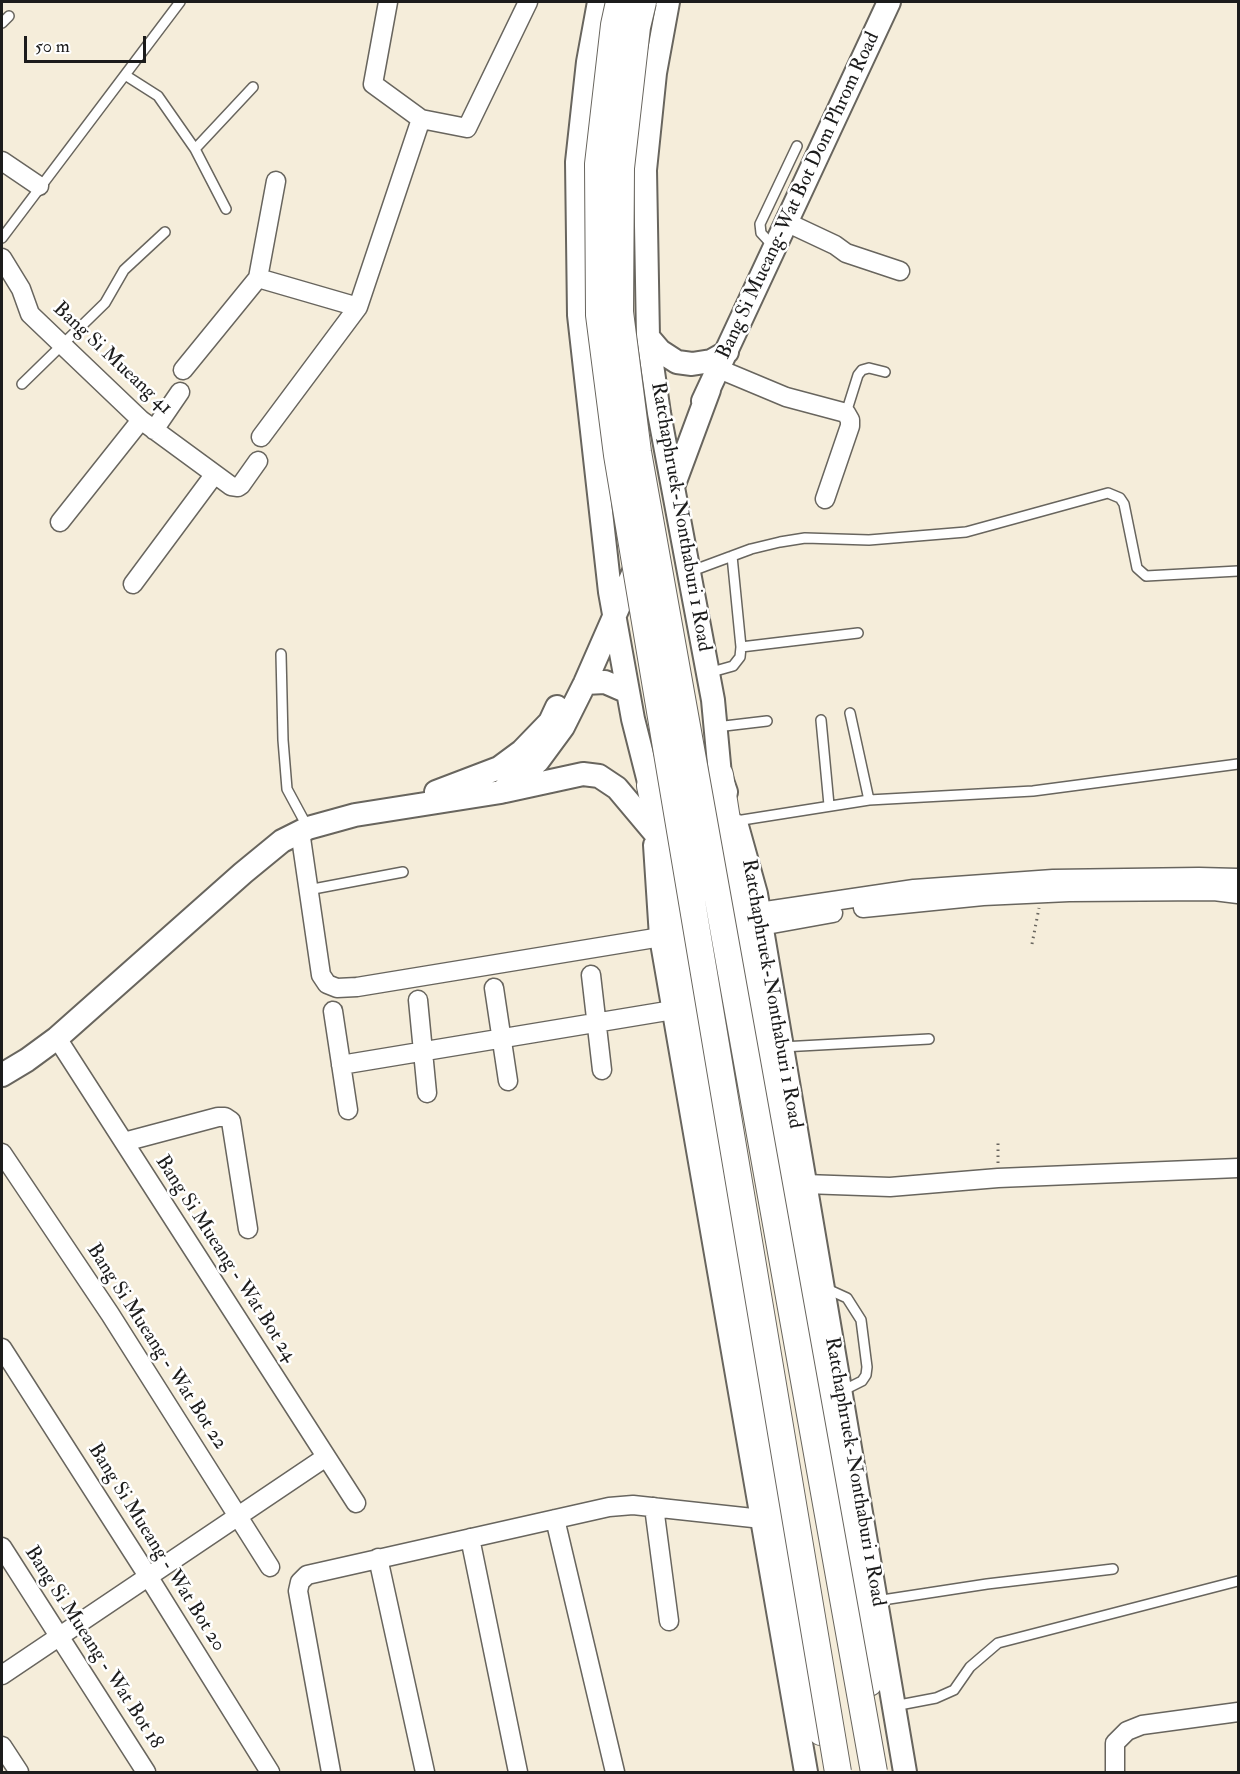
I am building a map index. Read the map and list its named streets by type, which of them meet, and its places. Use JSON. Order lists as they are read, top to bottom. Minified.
{"streets":{"main road":["Ratchaphruek-Nonthaburi 1 Road"],"street":["Bang Si Mueang-Wat Bot Dom Phrom Road","Bang Si Mueang 41","Bang Si Mueang - Wat Bot 24","Bang Si Mueang - Wat Bot 22","Bang Si Mueang - Wat Bot 20","Bang Si Mueang - Wat Bot 18"]},"crossings":[["Bang Si Mueang-Wat Bot Dom Phrom Road","Ratchaphruek-Nonthaburi 1 Road"],["Bang Si Mueang-Wat Bot Dom Phrom Road","Bang Si Mueang - Wat Bot 24"]],"scale_bar":"50 m"}
